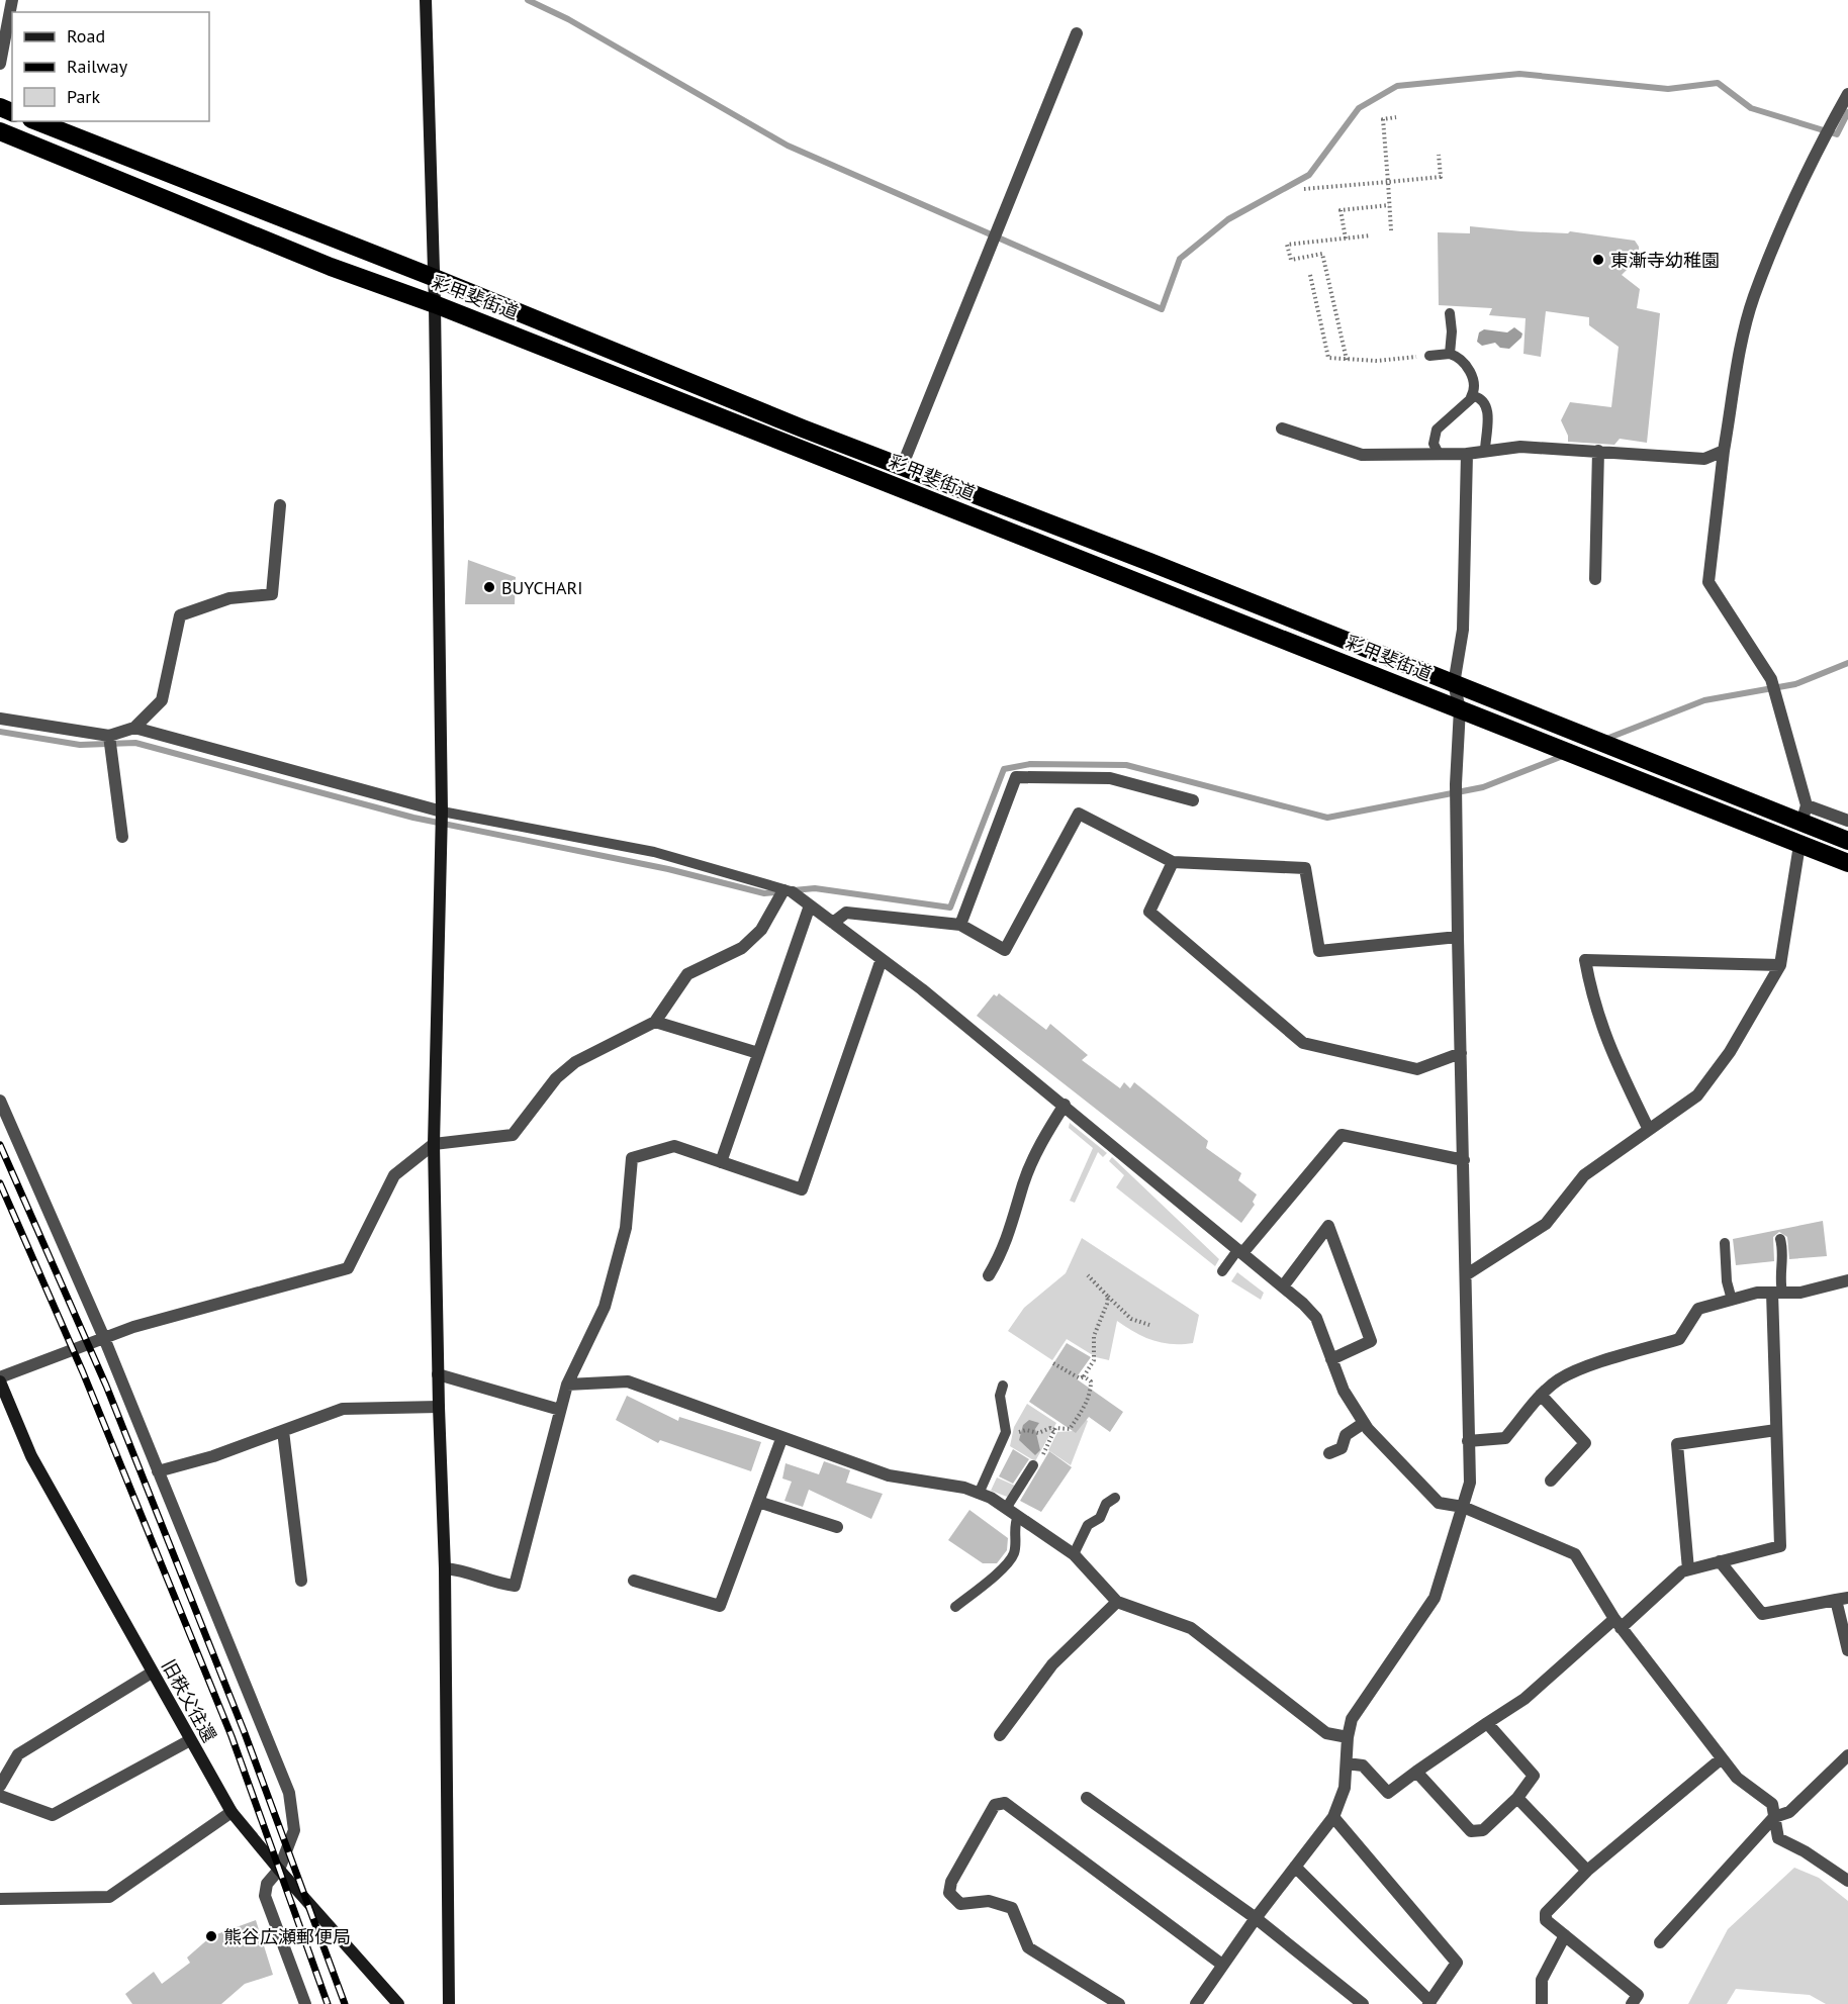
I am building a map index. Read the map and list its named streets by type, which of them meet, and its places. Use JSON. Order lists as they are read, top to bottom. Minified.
{"streets":{"highway":["彩甲斐街道"],"street":["旧秩父往還"]},"places":["東漸寺幼稚園","BUYCHARI","熊谷広瀬郵便局"],"legend":["Road","Railway","Park"]}
